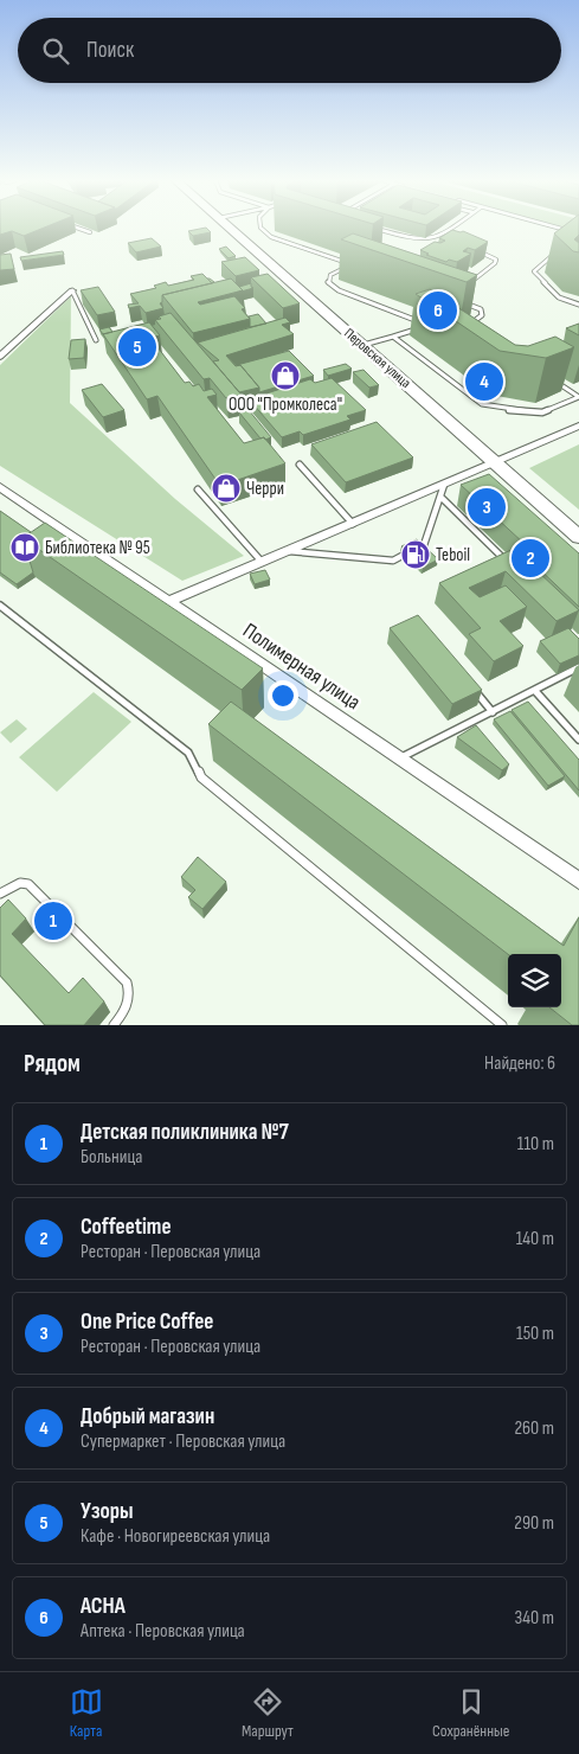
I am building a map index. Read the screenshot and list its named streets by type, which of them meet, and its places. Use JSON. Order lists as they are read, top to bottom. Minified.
{"streets":{"main road":["Перовская улица"],"street":["Полимерная улица"]},"places":{"shop":["ООО \"Промколеса\"","Черри"],"library":["Библиотека № 95"],"fuel station":["Teboil"]},"page":{"search":"Поиск","pins":["6","5","4","3","2","1"],"heading":["Рядом","Найдено: 6"],"list":[{"mark":"1","name":"Детская поликлиника №7","note":"Больница","value":"110 m"},{"mark":"2","name":"Coffeetime","note":"Ресторан · Перовская улица","value":"140 m"},{"mark":"3","name":"One Price Coffee","note":"Ресторан · Перовская улица","value":"150 m"},{"mark":"4","name":"Добрый магазин","note":"Супермаркет · Перовская улица","value":"260 m"},{"mark":"5","name":"Узоры","note":"Кафе · Новогиреевская улица","value":"290 m"},{"mark":"6","name":"АСНА","note":"Аптека · Перовская улица","value":"340 m"}],"nav":["Карта","Маршрут","Сохранённые"]}}
